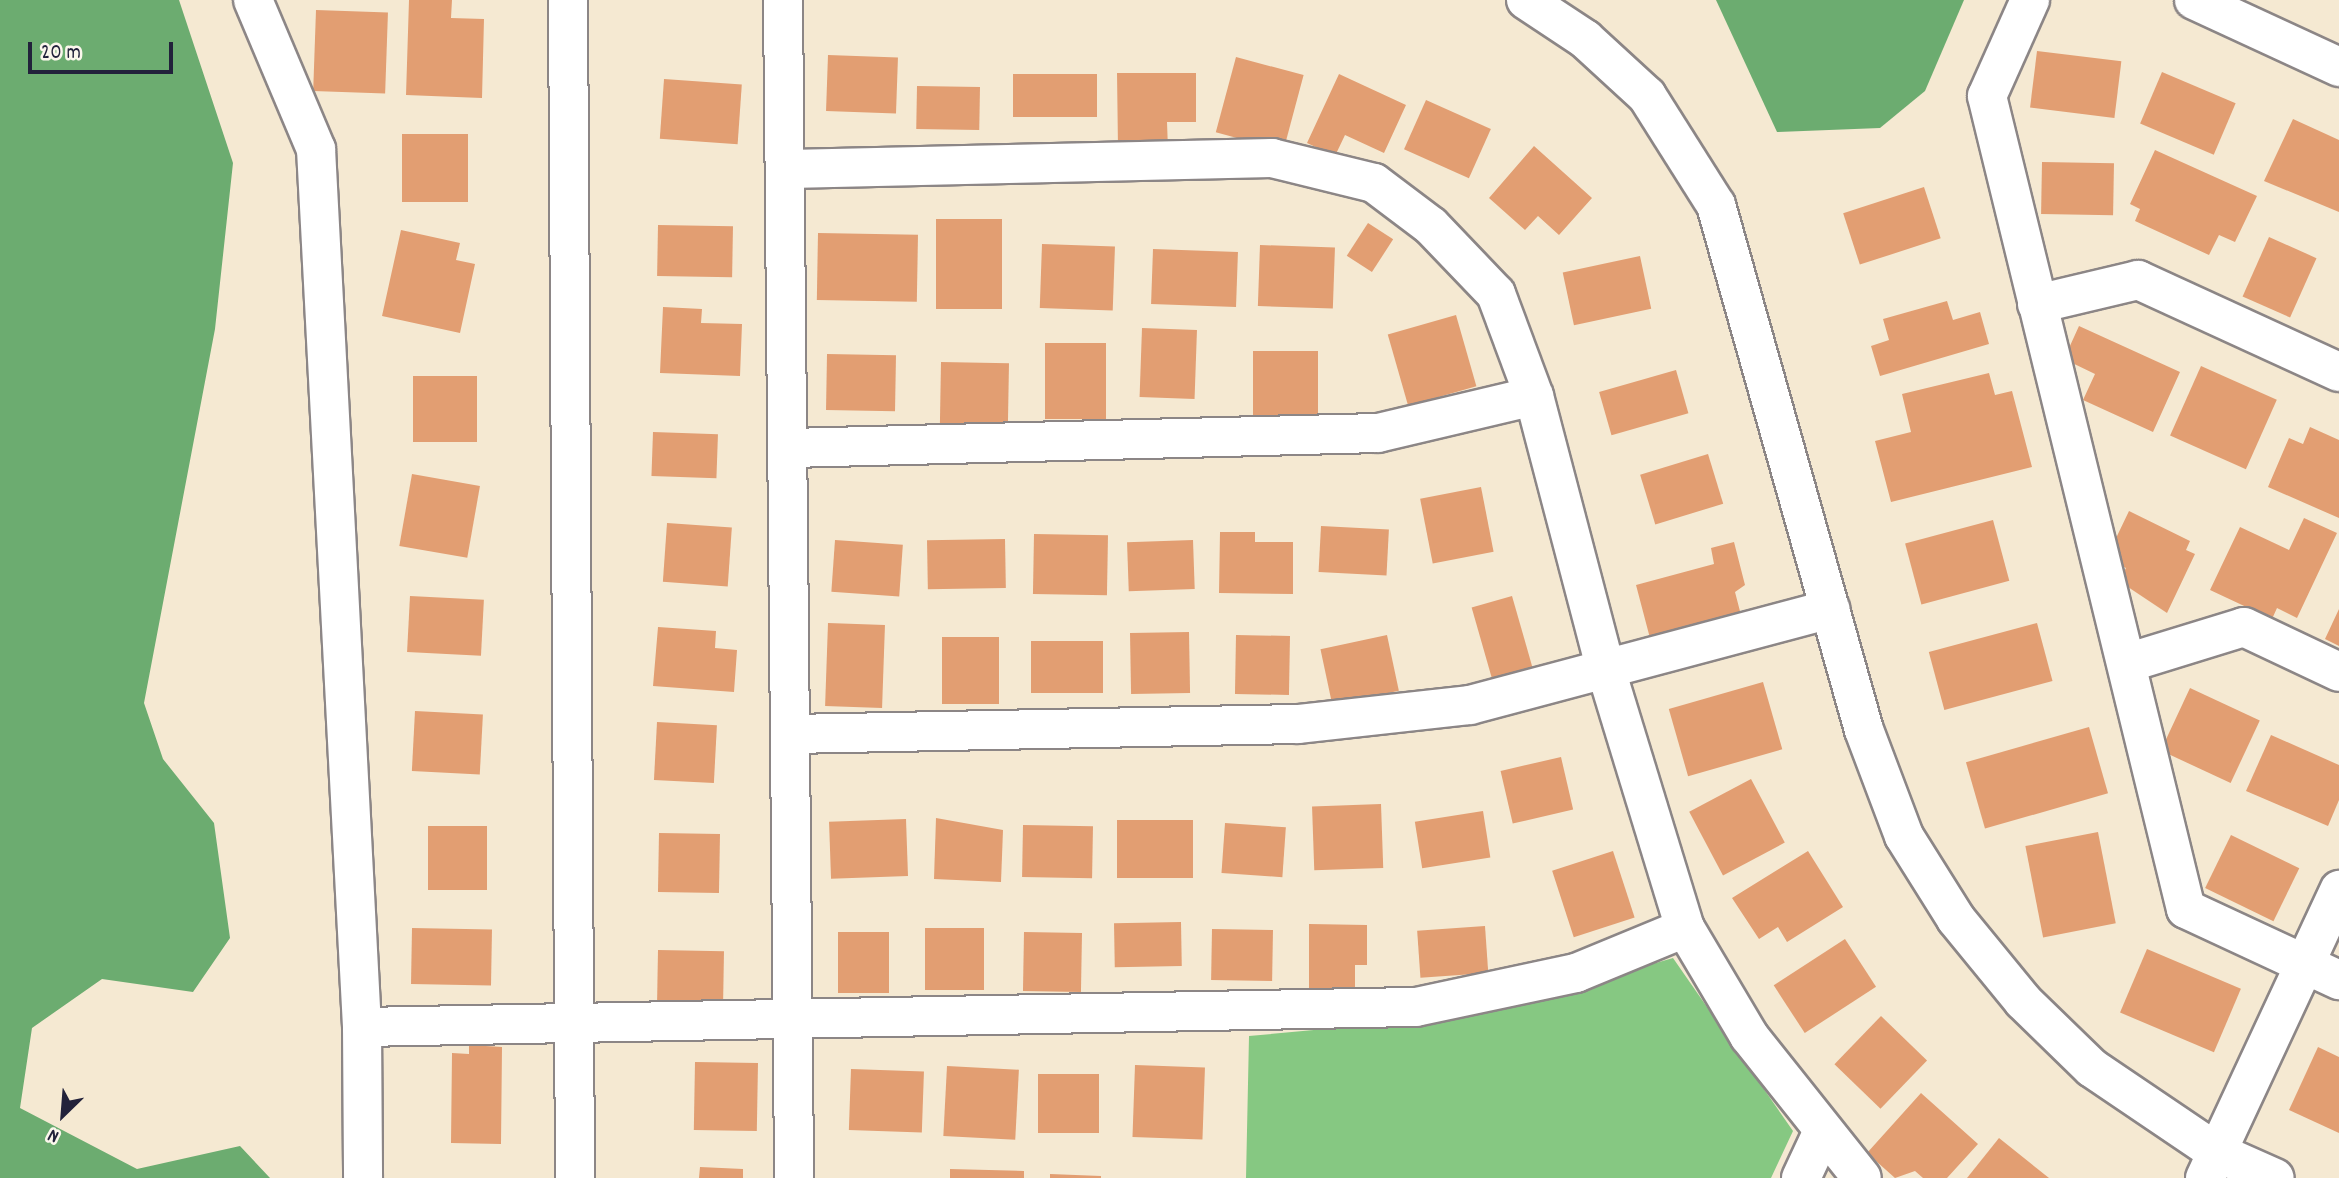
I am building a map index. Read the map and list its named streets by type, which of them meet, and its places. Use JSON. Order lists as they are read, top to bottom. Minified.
{"scale_bar":"20 m","north":"bottom left"}
